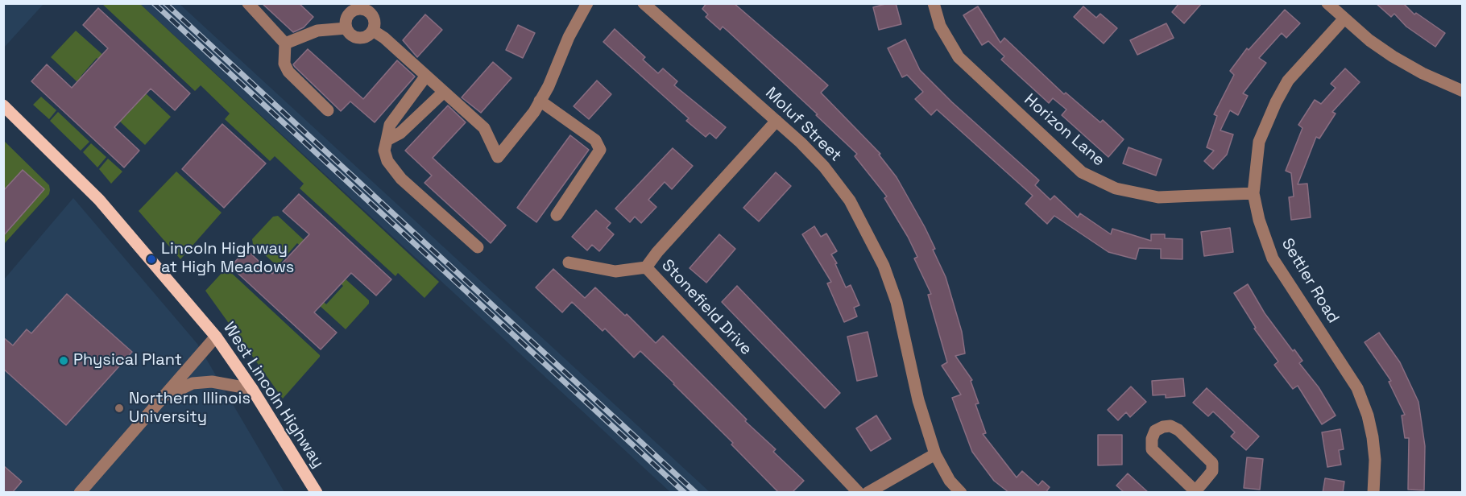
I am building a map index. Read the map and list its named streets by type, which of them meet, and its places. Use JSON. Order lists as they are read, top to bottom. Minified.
{"streets":{"main road":["West Lincoln Highway"],"street":["Moluf Street","Horizon Lane","Settler Road","Stonefield Drive"]},"crossings":[["Moluf Street","Stonefield Drive"],["Horizon Lane","Settler Road"]],"places":["Lincoln Highway at High Meadows","Physical Plant","Northern Illinois University"]}
